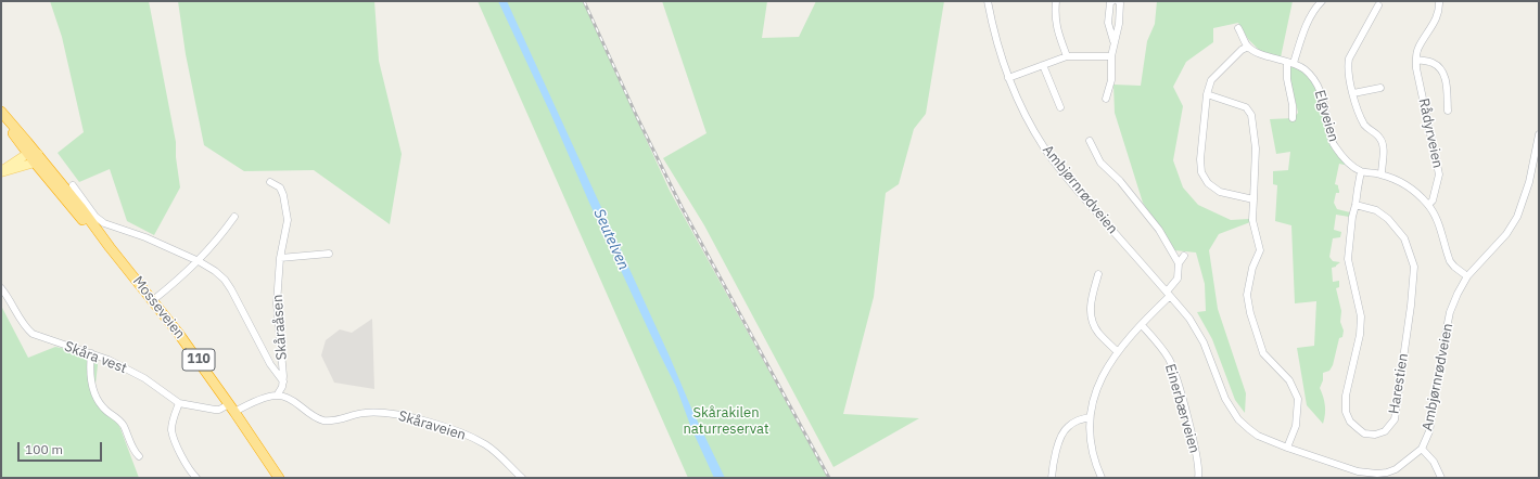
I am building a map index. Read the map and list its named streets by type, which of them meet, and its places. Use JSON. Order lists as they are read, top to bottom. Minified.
{"streets":{"highway":["Mosseveien","110"],"street":["Elgveien","Rådyrveien","Ambjørnrødveien","Skåraåsen","Skåra vest","Harestien","Einerbærveien","Skåraveien"]},"crossings":[["Elgveien","Rådyrveien"],["Elgveien","Ambjørnrødveien"],["Elgveien","Harestien"],["Mosseveien","Skåra vest"],["Skåraåsen","Skåraveien"]],"water":["Seutelven"],"parks":["Skårakilen naturreservat"],"scale_bar":"100 m"}
